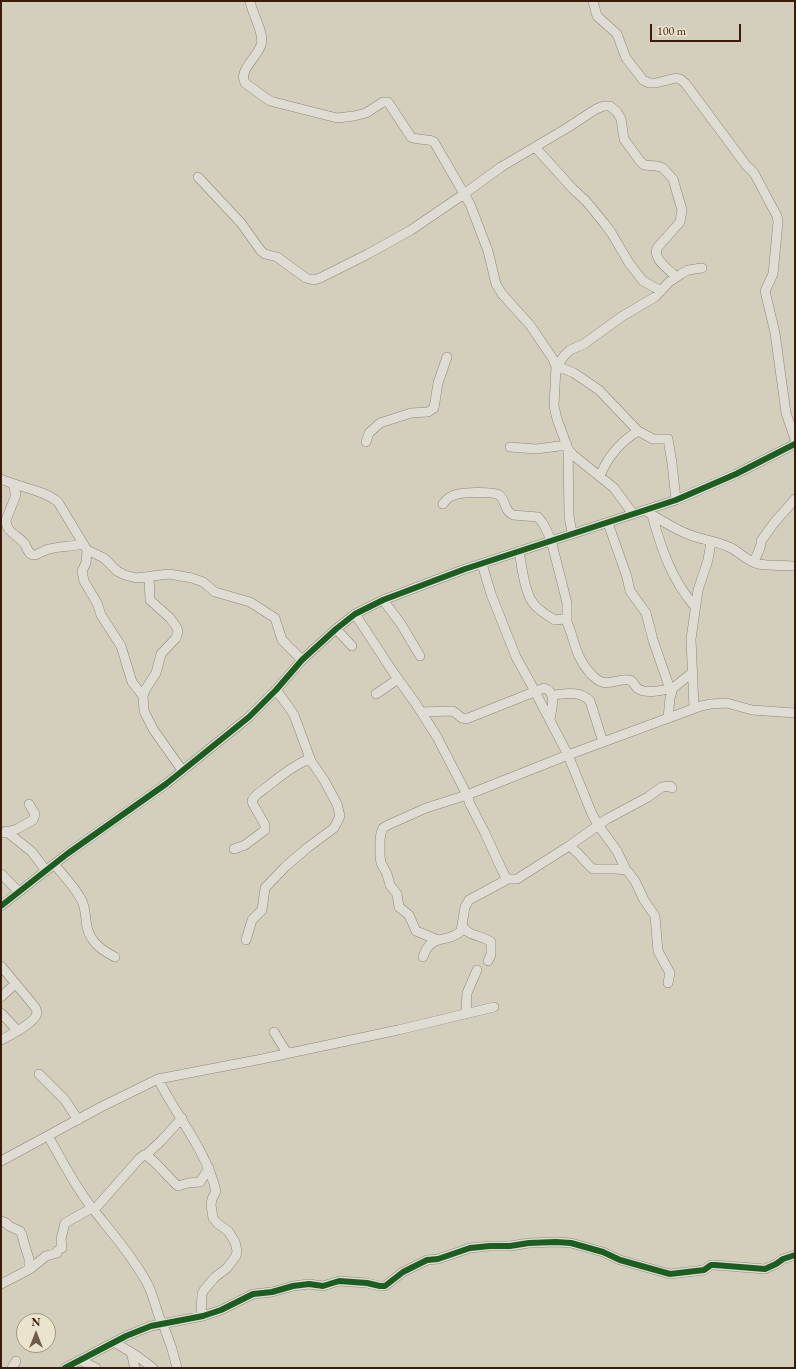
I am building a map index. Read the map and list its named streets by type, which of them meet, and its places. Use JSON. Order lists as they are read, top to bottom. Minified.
{"scale_bar":"100 m","north":"top"}
